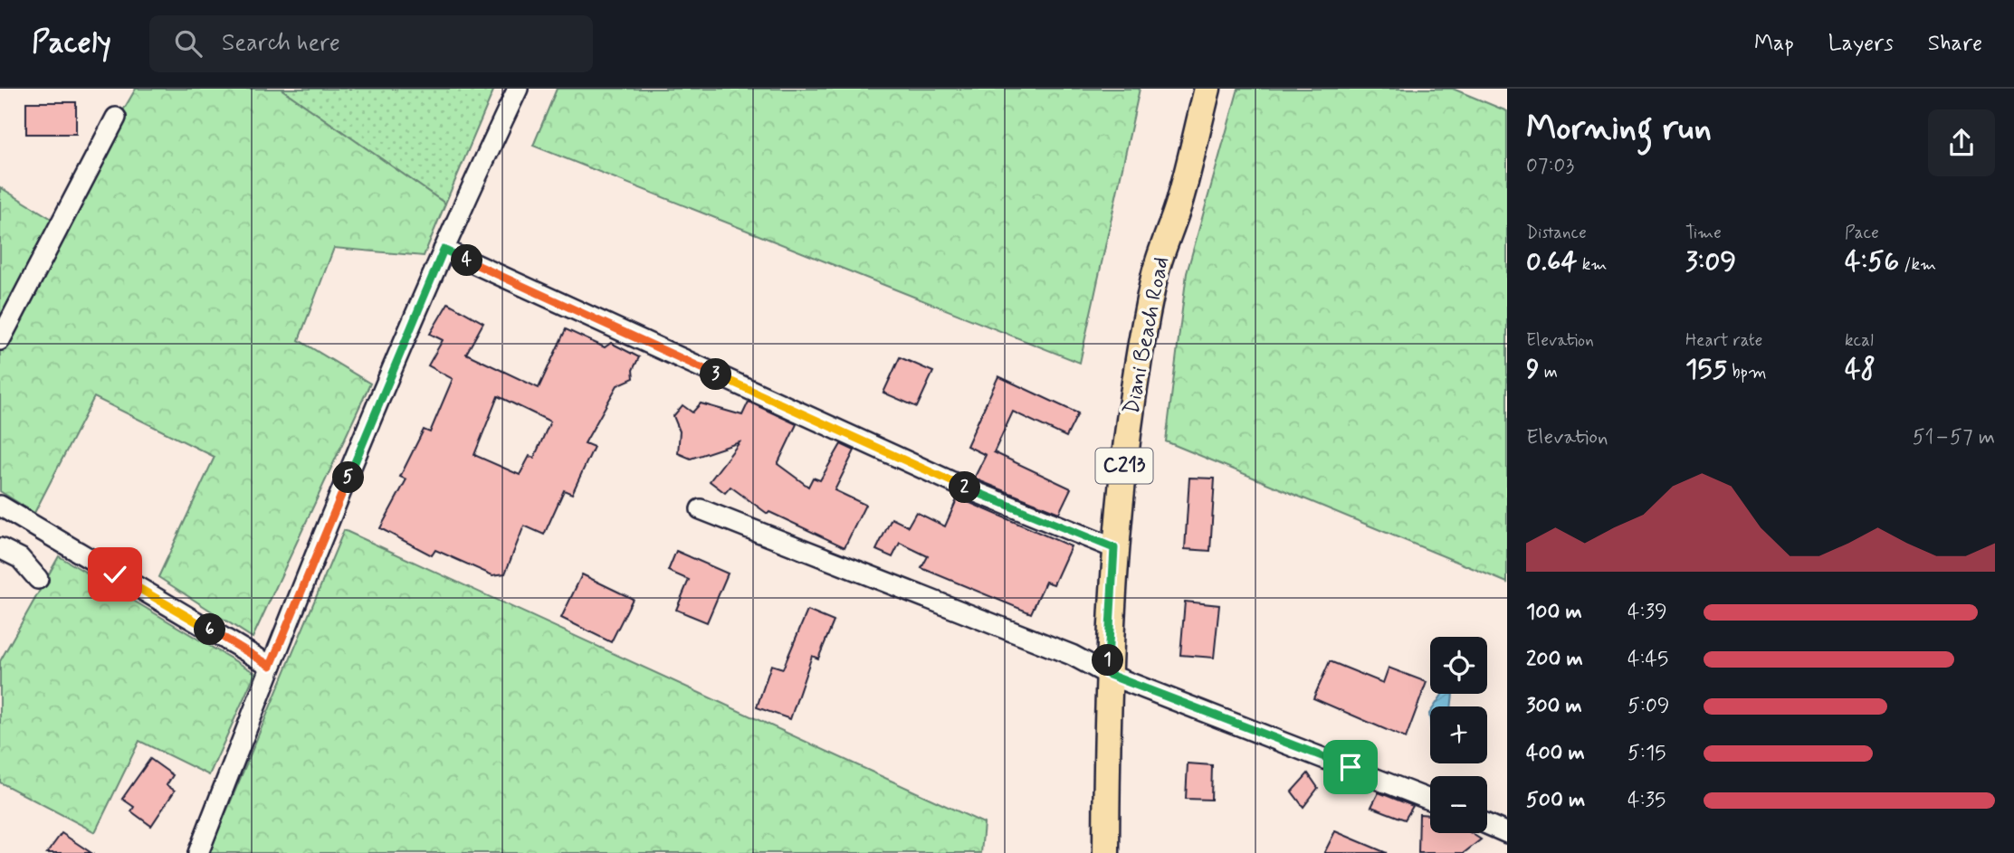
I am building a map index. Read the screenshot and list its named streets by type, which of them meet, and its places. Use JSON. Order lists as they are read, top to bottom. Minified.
{"streets":{"main road":["Diani Beach Road","C213"]},"page":{"header":"Pacely","search":"Search here","nav":["Map","Layers","Share"],"heading":["Morning run","07:03"],"stats":[["Distance","0.64 km"],["Time","3:09"],["Pace","4:56 /km"],["Elevation","9 m"],["Heart rate","155 bpm"],["kcal","48"]],"pins":["4","3","5","2","6","1"],"chart":["Elevation","51–57 m"],"list":[{"name":"100 m","note":"4:39"},{"name":"200 m","note":"4:45"},{"name":"300 m","note":"5:09"},{"name":"400 m","note":"5:15"},{"name":"500 m","note":"4:35"}],"map_buttons":["+","−"]}}
